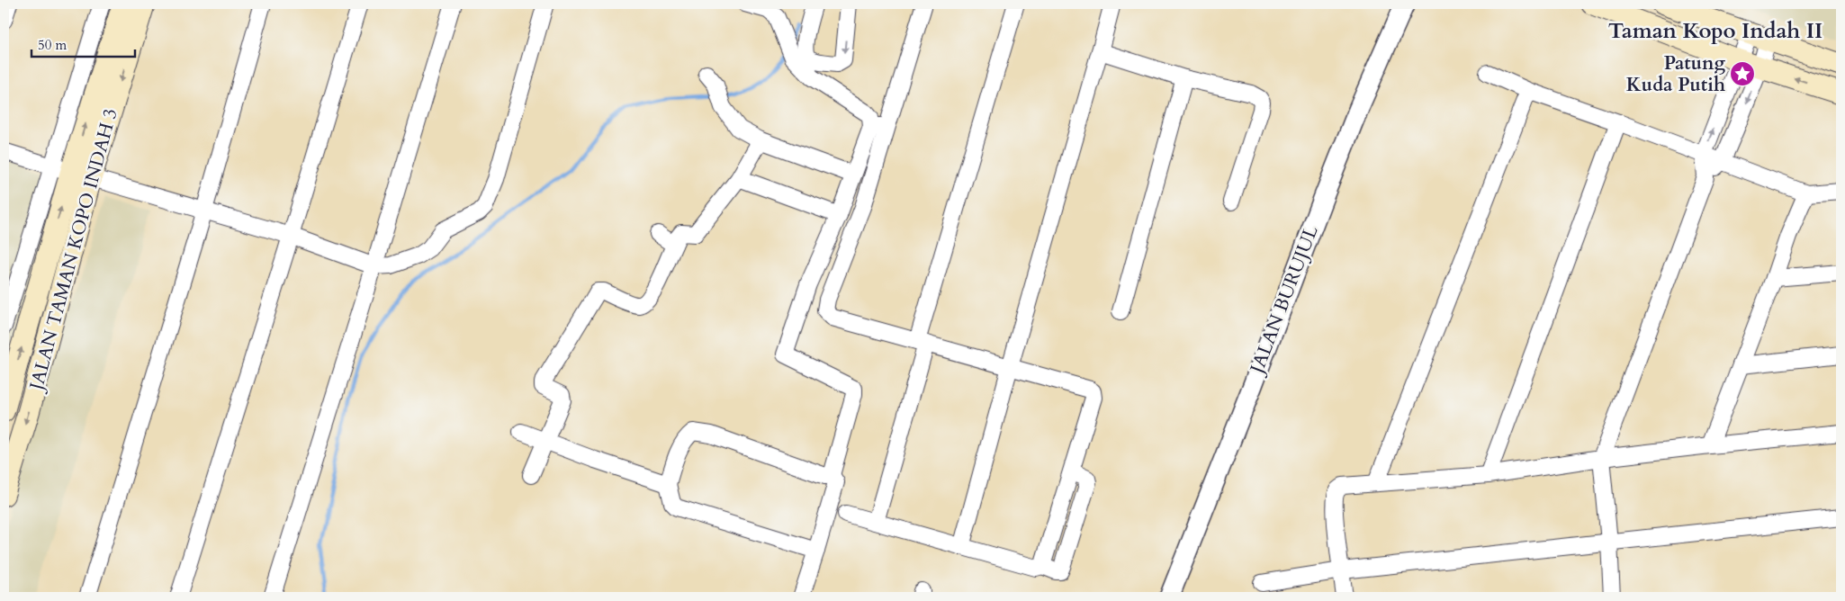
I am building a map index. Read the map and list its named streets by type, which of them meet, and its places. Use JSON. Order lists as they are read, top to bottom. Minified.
{"streets":{"main road":["JALAN TAMAN KOPO INDAH 3"],"street":["JALAN BURUJUL"]},"districts":["Taman Kopo Indah II"],"places":{"place":["Patung Kuda Putih"]},"scale_bar":"50 m"}
